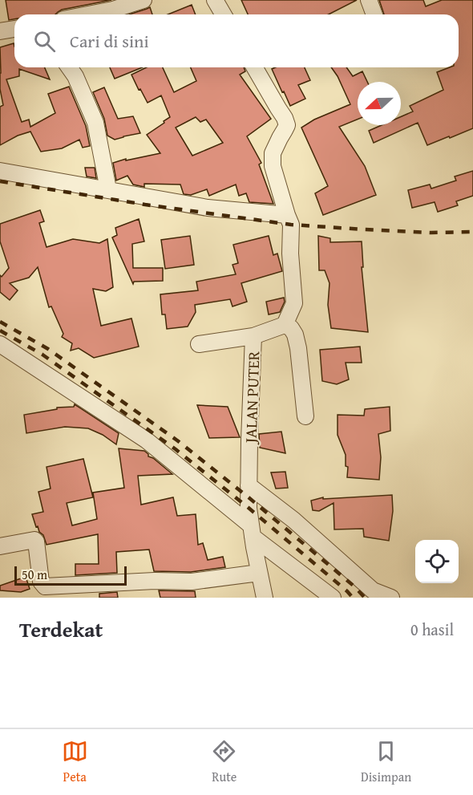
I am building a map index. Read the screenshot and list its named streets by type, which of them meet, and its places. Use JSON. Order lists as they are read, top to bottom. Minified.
{"streets":{"street":["JALAN PUTER"]},"scale_bar":"50 m","north":"left","page":{"search":"Cari di sini","scale":"50 m","heading":["Terdekat","0 hasil"],"nav":["Peta","Rute","Disimpan"]}}
